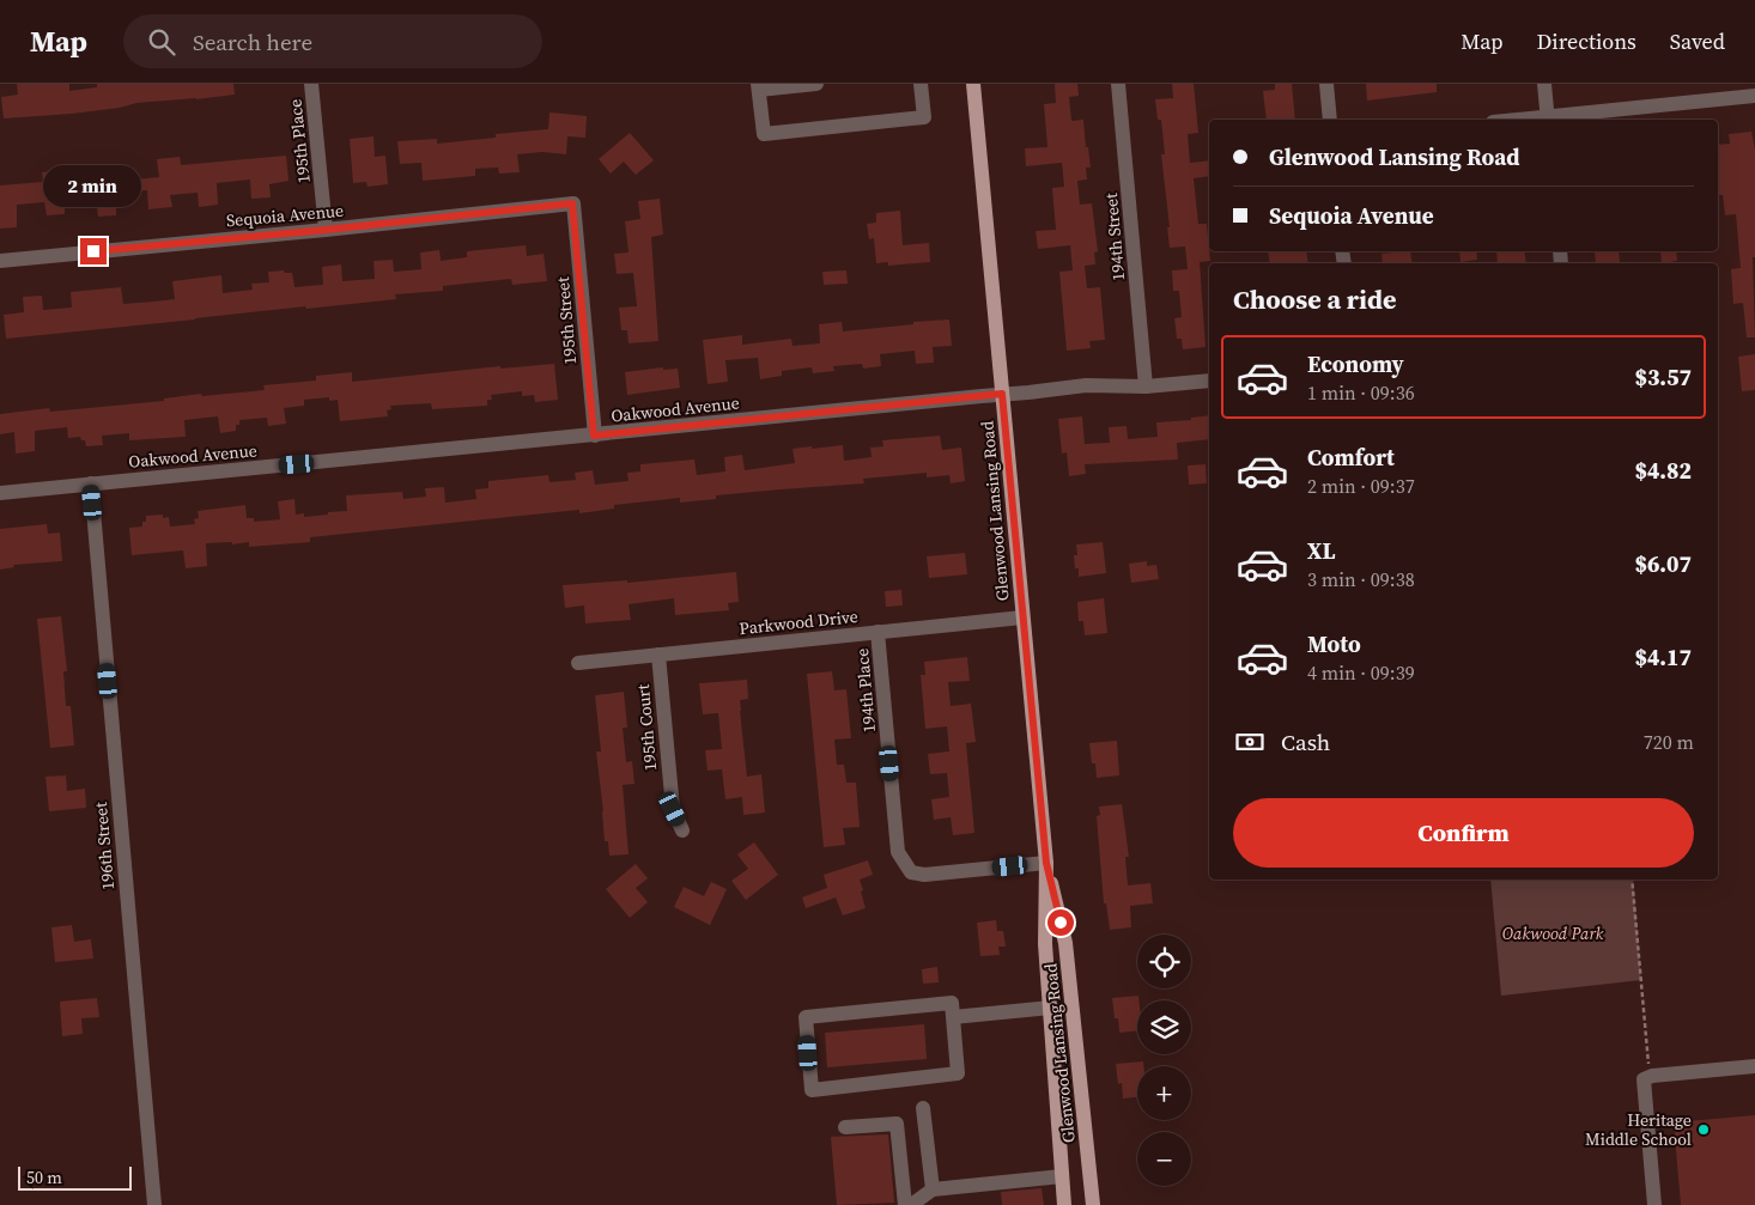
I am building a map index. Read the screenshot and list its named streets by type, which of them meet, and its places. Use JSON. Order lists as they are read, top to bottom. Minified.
{"streets":{"main road":["Glenwood Lansing Road"],"street":["195th Place","Sequoia Avenue","194th Street","195th Street","Oakwood Avenue","Parkwood Drive","194th Place","195th Court","196th Street"]},"crossings":[["195th Place","Sequoia Avenue"],["Sequoia Avenue","195th Street"],["194th Street","Oakwood Avenue"],["195th Street","Oakwood Avenue"],["Oakwood Avenue","Glenwood Lansing Road"],["Oakwood Avenue","196th Street"],["Glenwood Lansing Road","Parkwood Drive"],["Glenwood Lansing Road","194th Place"],["Parkwood Drive","194th Place"],["Parkwood Drive","195th Court"]],"parks":["Oakwood Park"],"places":["Heritage Middle School"],"scale_bar":"50 m","page":{"header":"Map","search":"Search here","nav":["Map","Directions","Saved"],"banner":["Glenwood Lansing Road","Sequoia Avenue"],"bubble":"2 min","heading":"Choose a ride","list":[{"name":"Economy","note":"1 min · 09:36","value":"$3.57"},{"name":"Comfort","note":"2 min · 09:37","value":"$4.82"},{"name":"XL","note":"3 min · 09:38","value":"$6.07"},{"name":"Moto","note":"4 min · 09:39","value":"$4.17"}],"pay":["Cash","720 m"],"buttons":"Confirm","map_buttons":["+","−"],"scale":"50 m"}}
